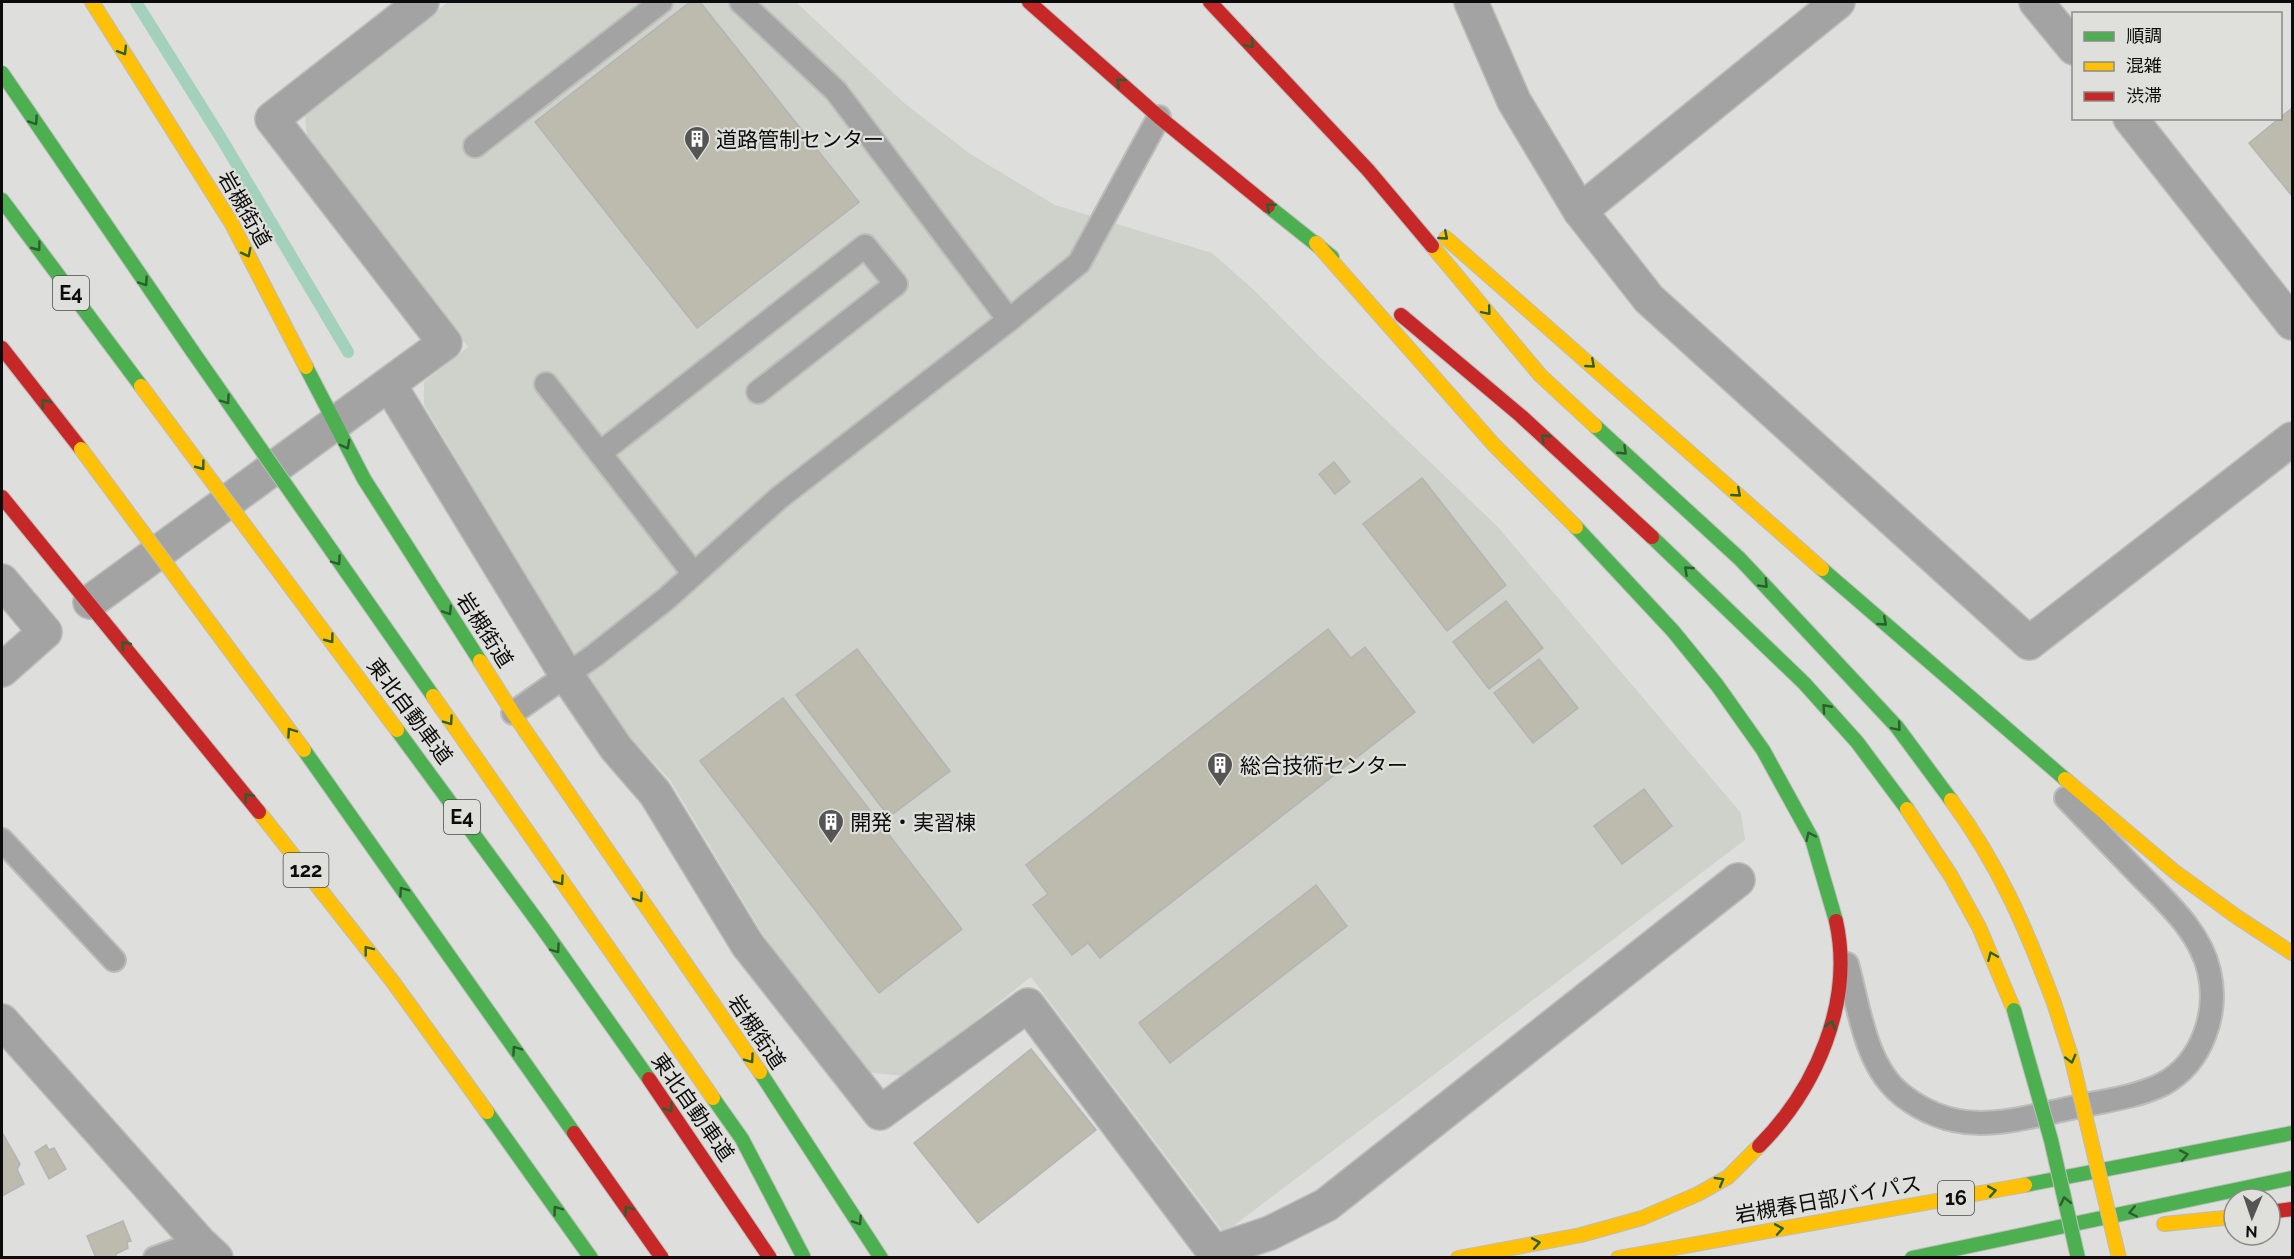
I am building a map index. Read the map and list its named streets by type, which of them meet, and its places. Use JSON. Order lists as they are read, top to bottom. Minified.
{"streets":{"highway":["岩槻街道","E4","東北自動車道","122","16","岩槻春日部バイパス"]},"places":{"building":["道路管制センター","総合技術センター","開発・実習棟"]},"legend":["順調","混雑","渋滞"],"north":"bottom"}
